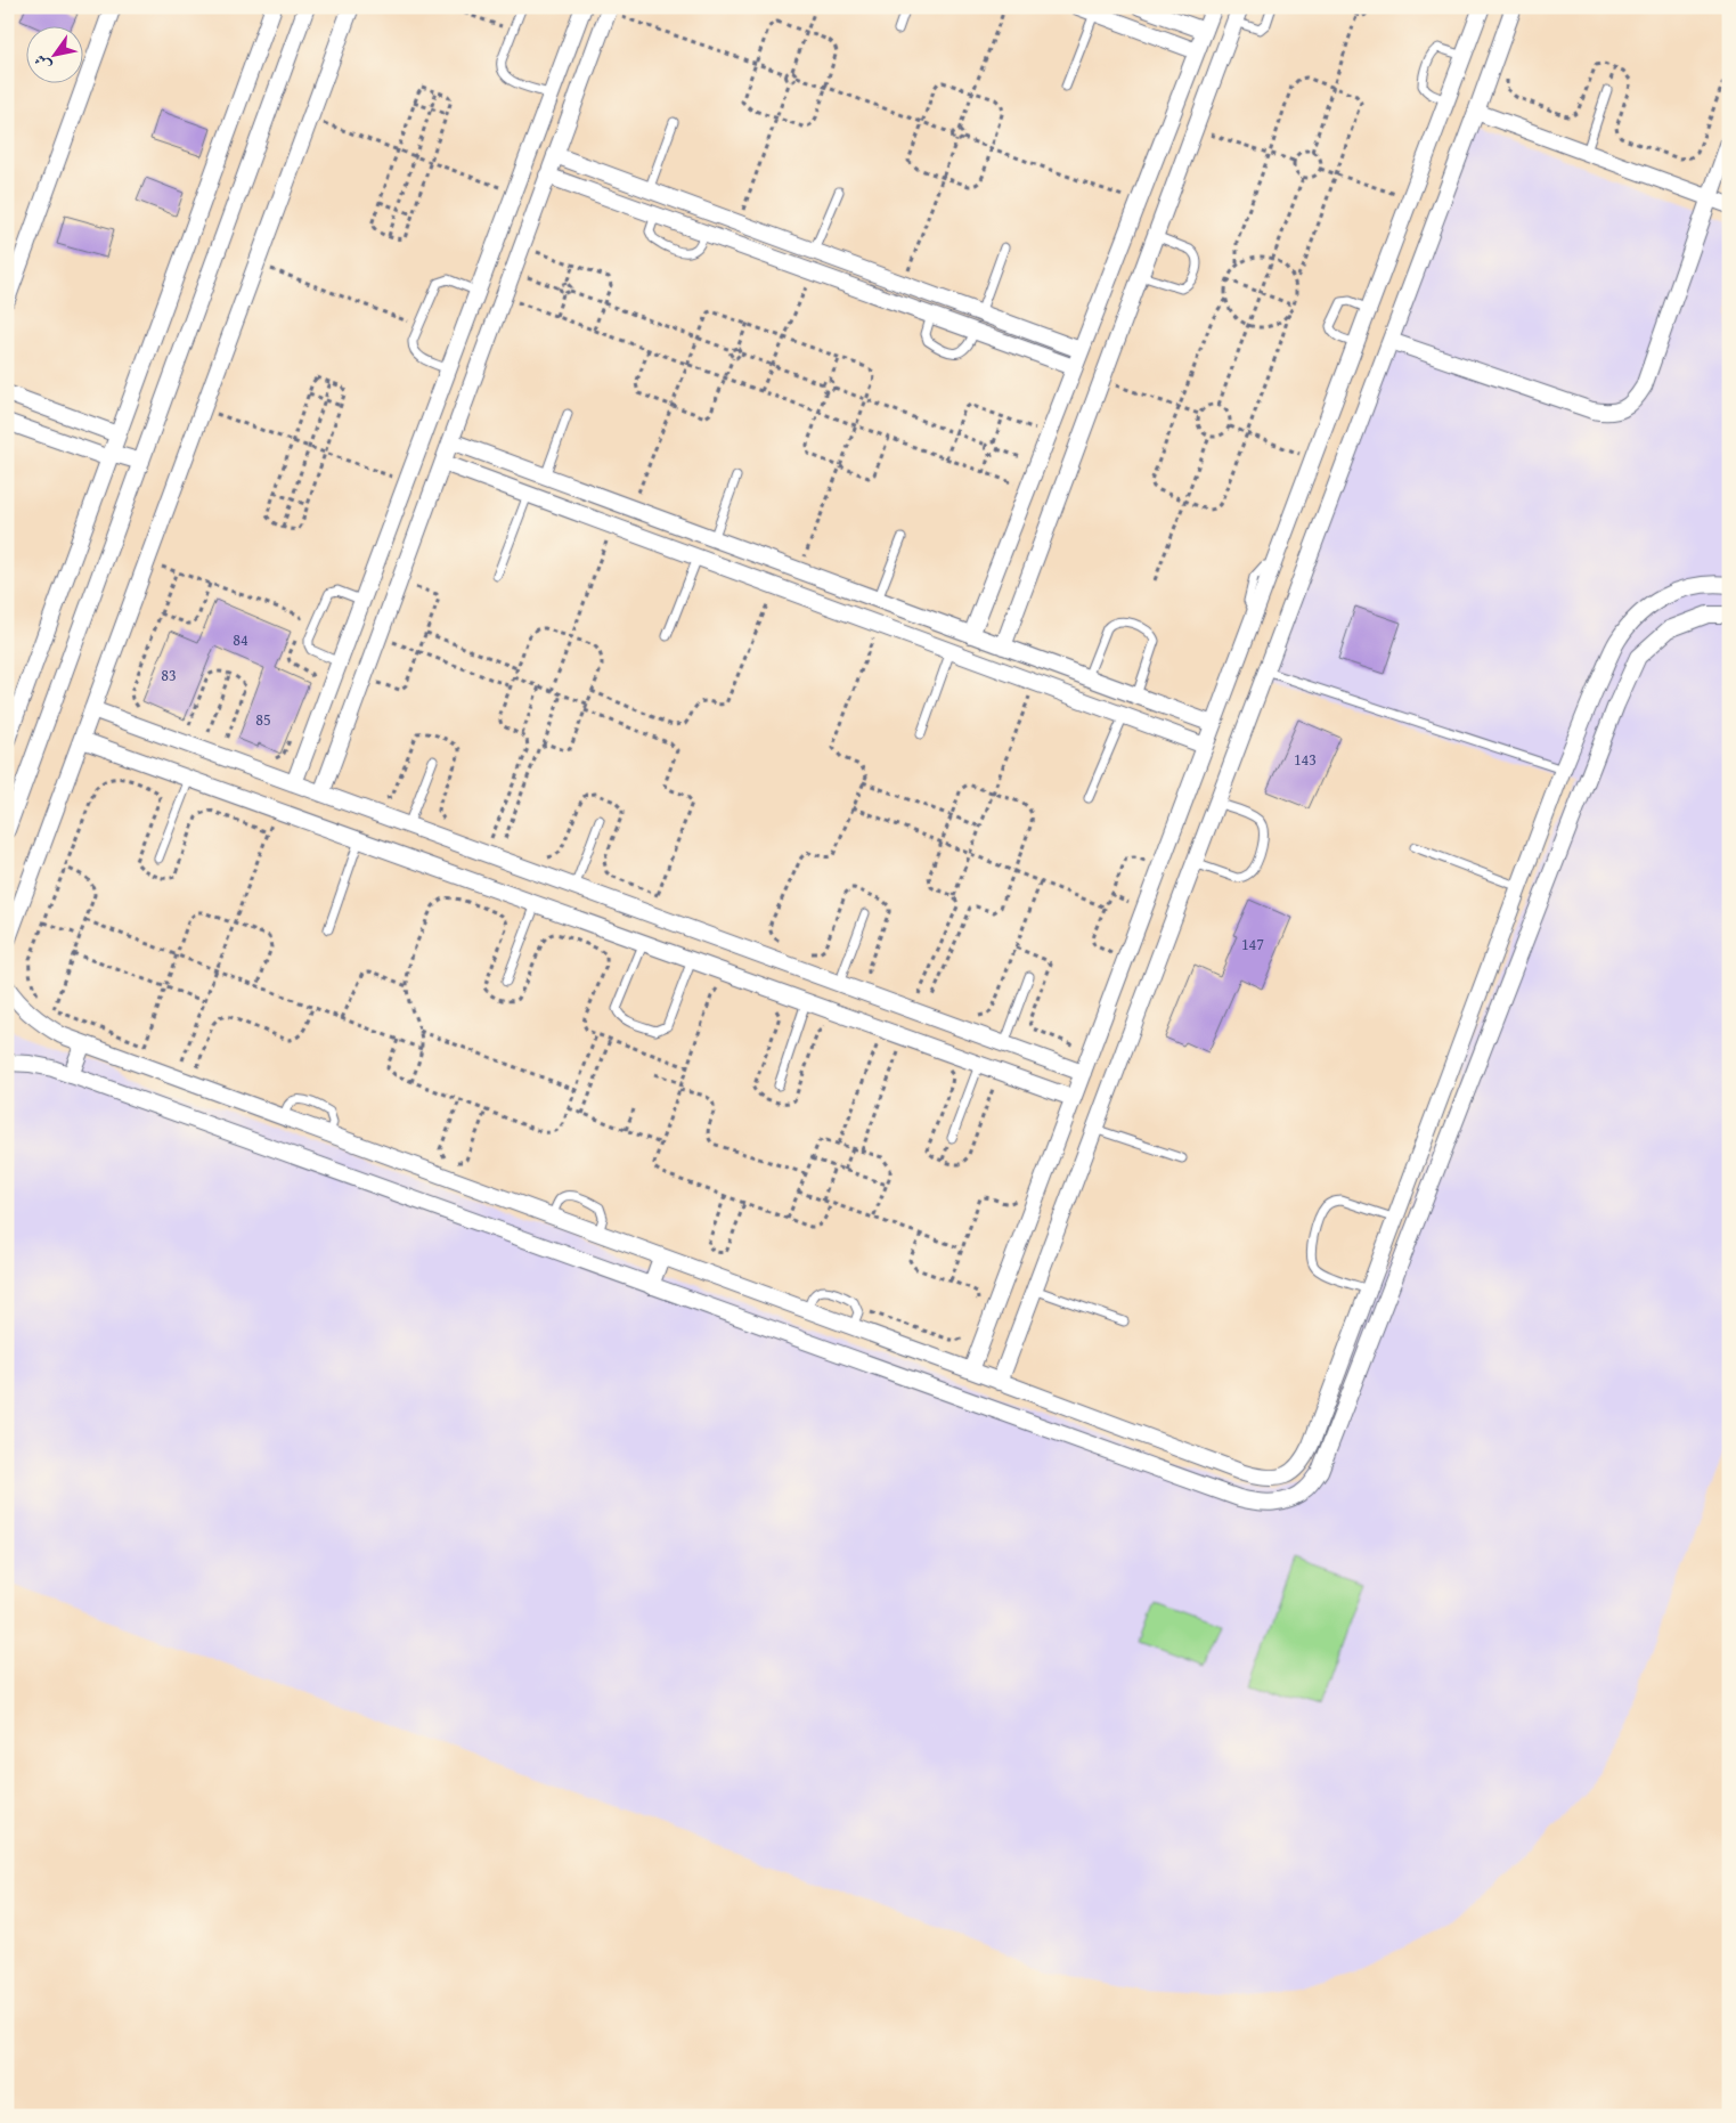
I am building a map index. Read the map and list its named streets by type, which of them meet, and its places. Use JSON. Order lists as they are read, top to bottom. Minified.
{"house_numbers":["84","83","85","143","147"],"north":"bottom left"}
